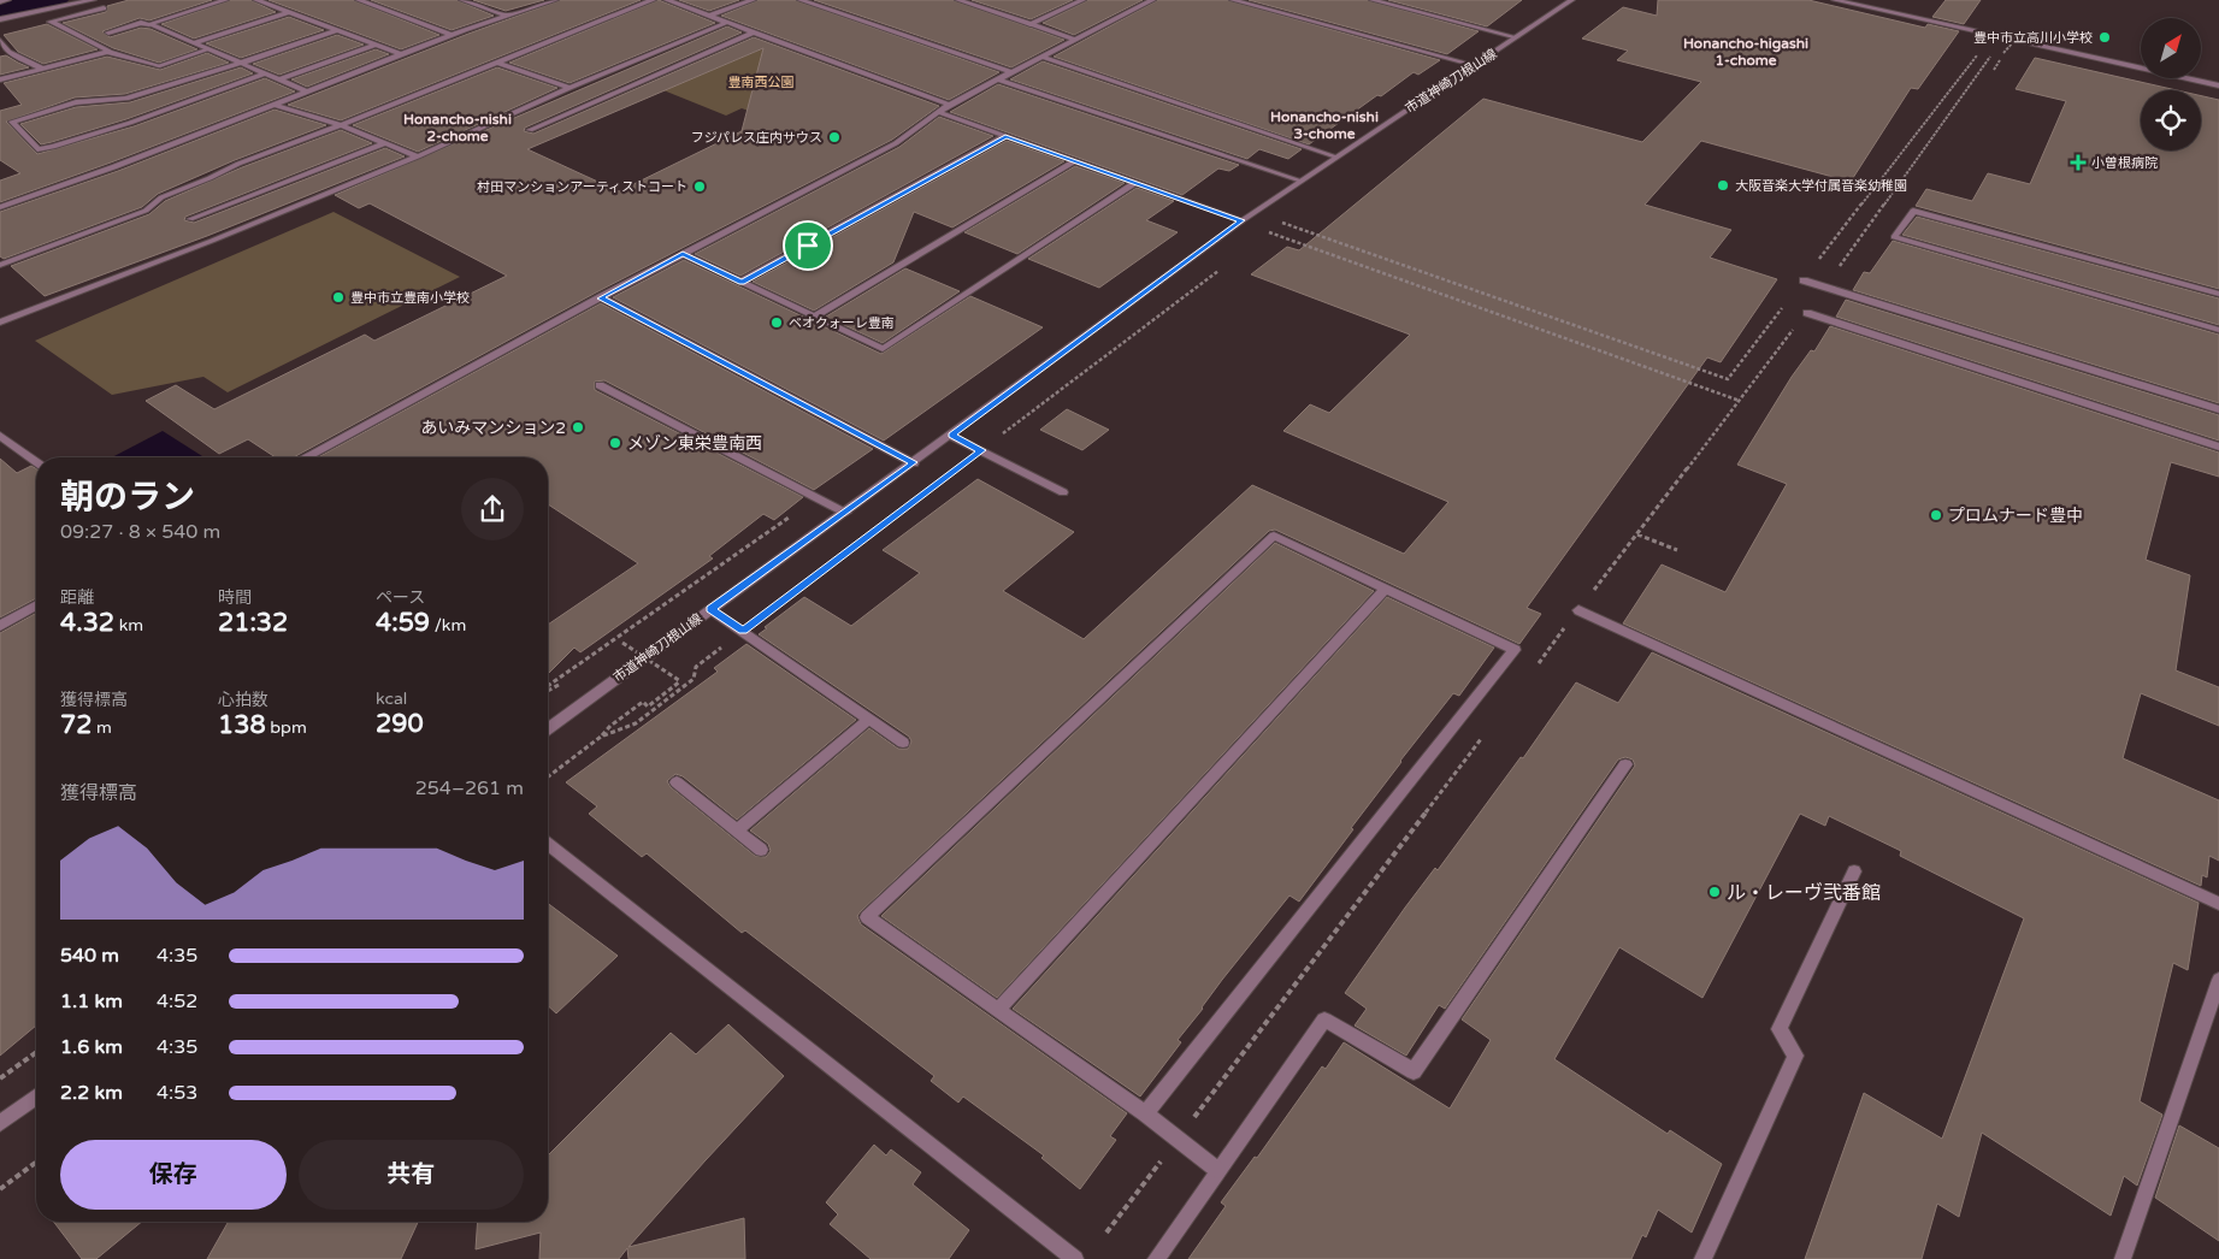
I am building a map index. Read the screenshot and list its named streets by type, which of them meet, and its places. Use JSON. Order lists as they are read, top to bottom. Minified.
{"streets":{"street":["市道神崎刀根山線"]},"districts":["Honancho-higashi 1-chome","Honancho-nishi 3-chome","Honancho-nishi 2-chome"],"parks":["豊南西公園"],"places":{"other":["豊中市立高川小学校","フジパレス庄内サウス","大阪音楽大学付属音楽幼稚園","村田マンションアーティストコート","豊中市立豊南小学校","ベオクォーレ豊南","あいみマンション2","メゾン東栄豊南西","プロムナード豊中","ル・レーヴ弐番館"],"health":["小曽根病院"]},"north":"top right","page":{"heading":["朝のラン","09:27 · 8 × 540 m"],"stats":[["距離","4.32 km"],["時間","21:32"],["ペース","4:59 /km"],["獲得標高","72 m"],["心拍数","138 bpm"],["kcal","290"]],"chart":["獲得標高","254–261 m"],"list":[{"name":"540 m","note":"4:35"},{"name":"1.1 km","note":"4:52"},{"name":"1.6 km","note":"4:35"},{"name":"2.2 km","note":"4:53"}],"buttons":["保存","共有"]}}
